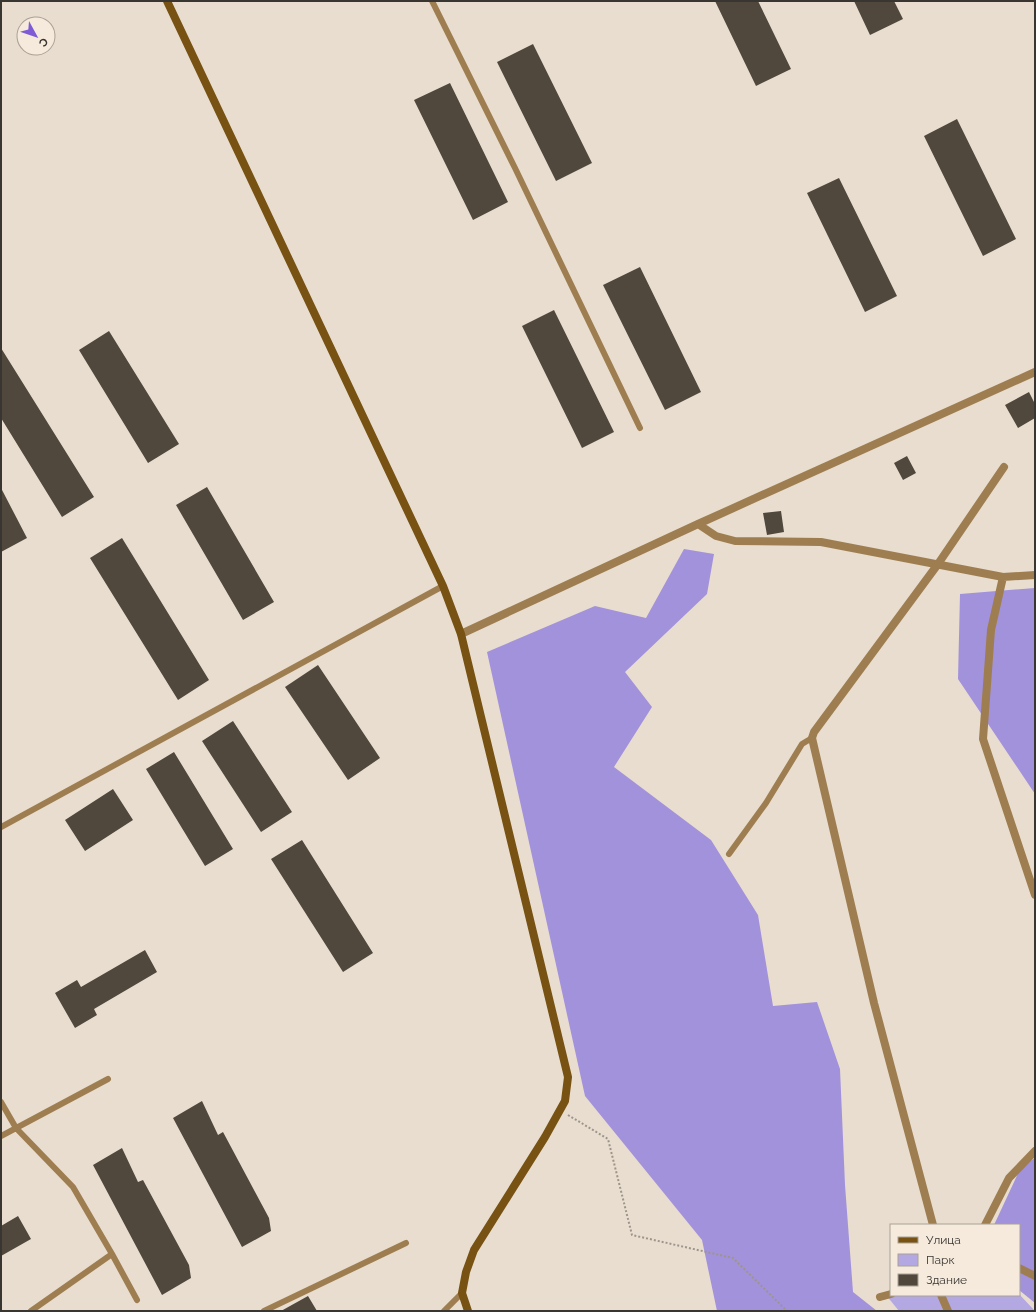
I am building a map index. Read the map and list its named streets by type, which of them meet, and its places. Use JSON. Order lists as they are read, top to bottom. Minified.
{"legend":["Улица","Парк","Здание"],"north":"bottom right"}
